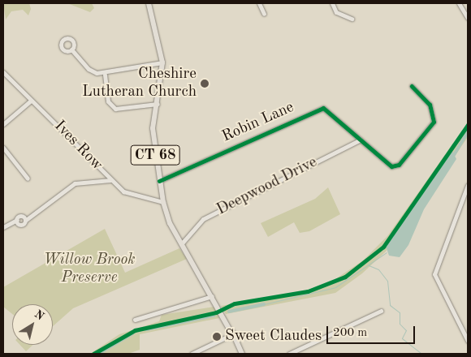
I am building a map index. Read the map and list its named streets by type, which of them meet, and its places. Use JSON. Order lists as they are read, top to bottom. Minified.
{"streets":{"main road":["CT 68"],"street":["Robin Lane","Ives Row","Deepwood Drive"]},"crossings":[["Robin Lane","CT 68"],["Robin Lane","Deepwood Drive"],["Ives Row","CT 68"],["CT 68","Deepwood Drive"]],"parks":["Willow Brook Preserve"],"places":["Cheshire Lutheran Church","Sweet Claudes"],"scale_bar":"200 m","north":"top right"}
